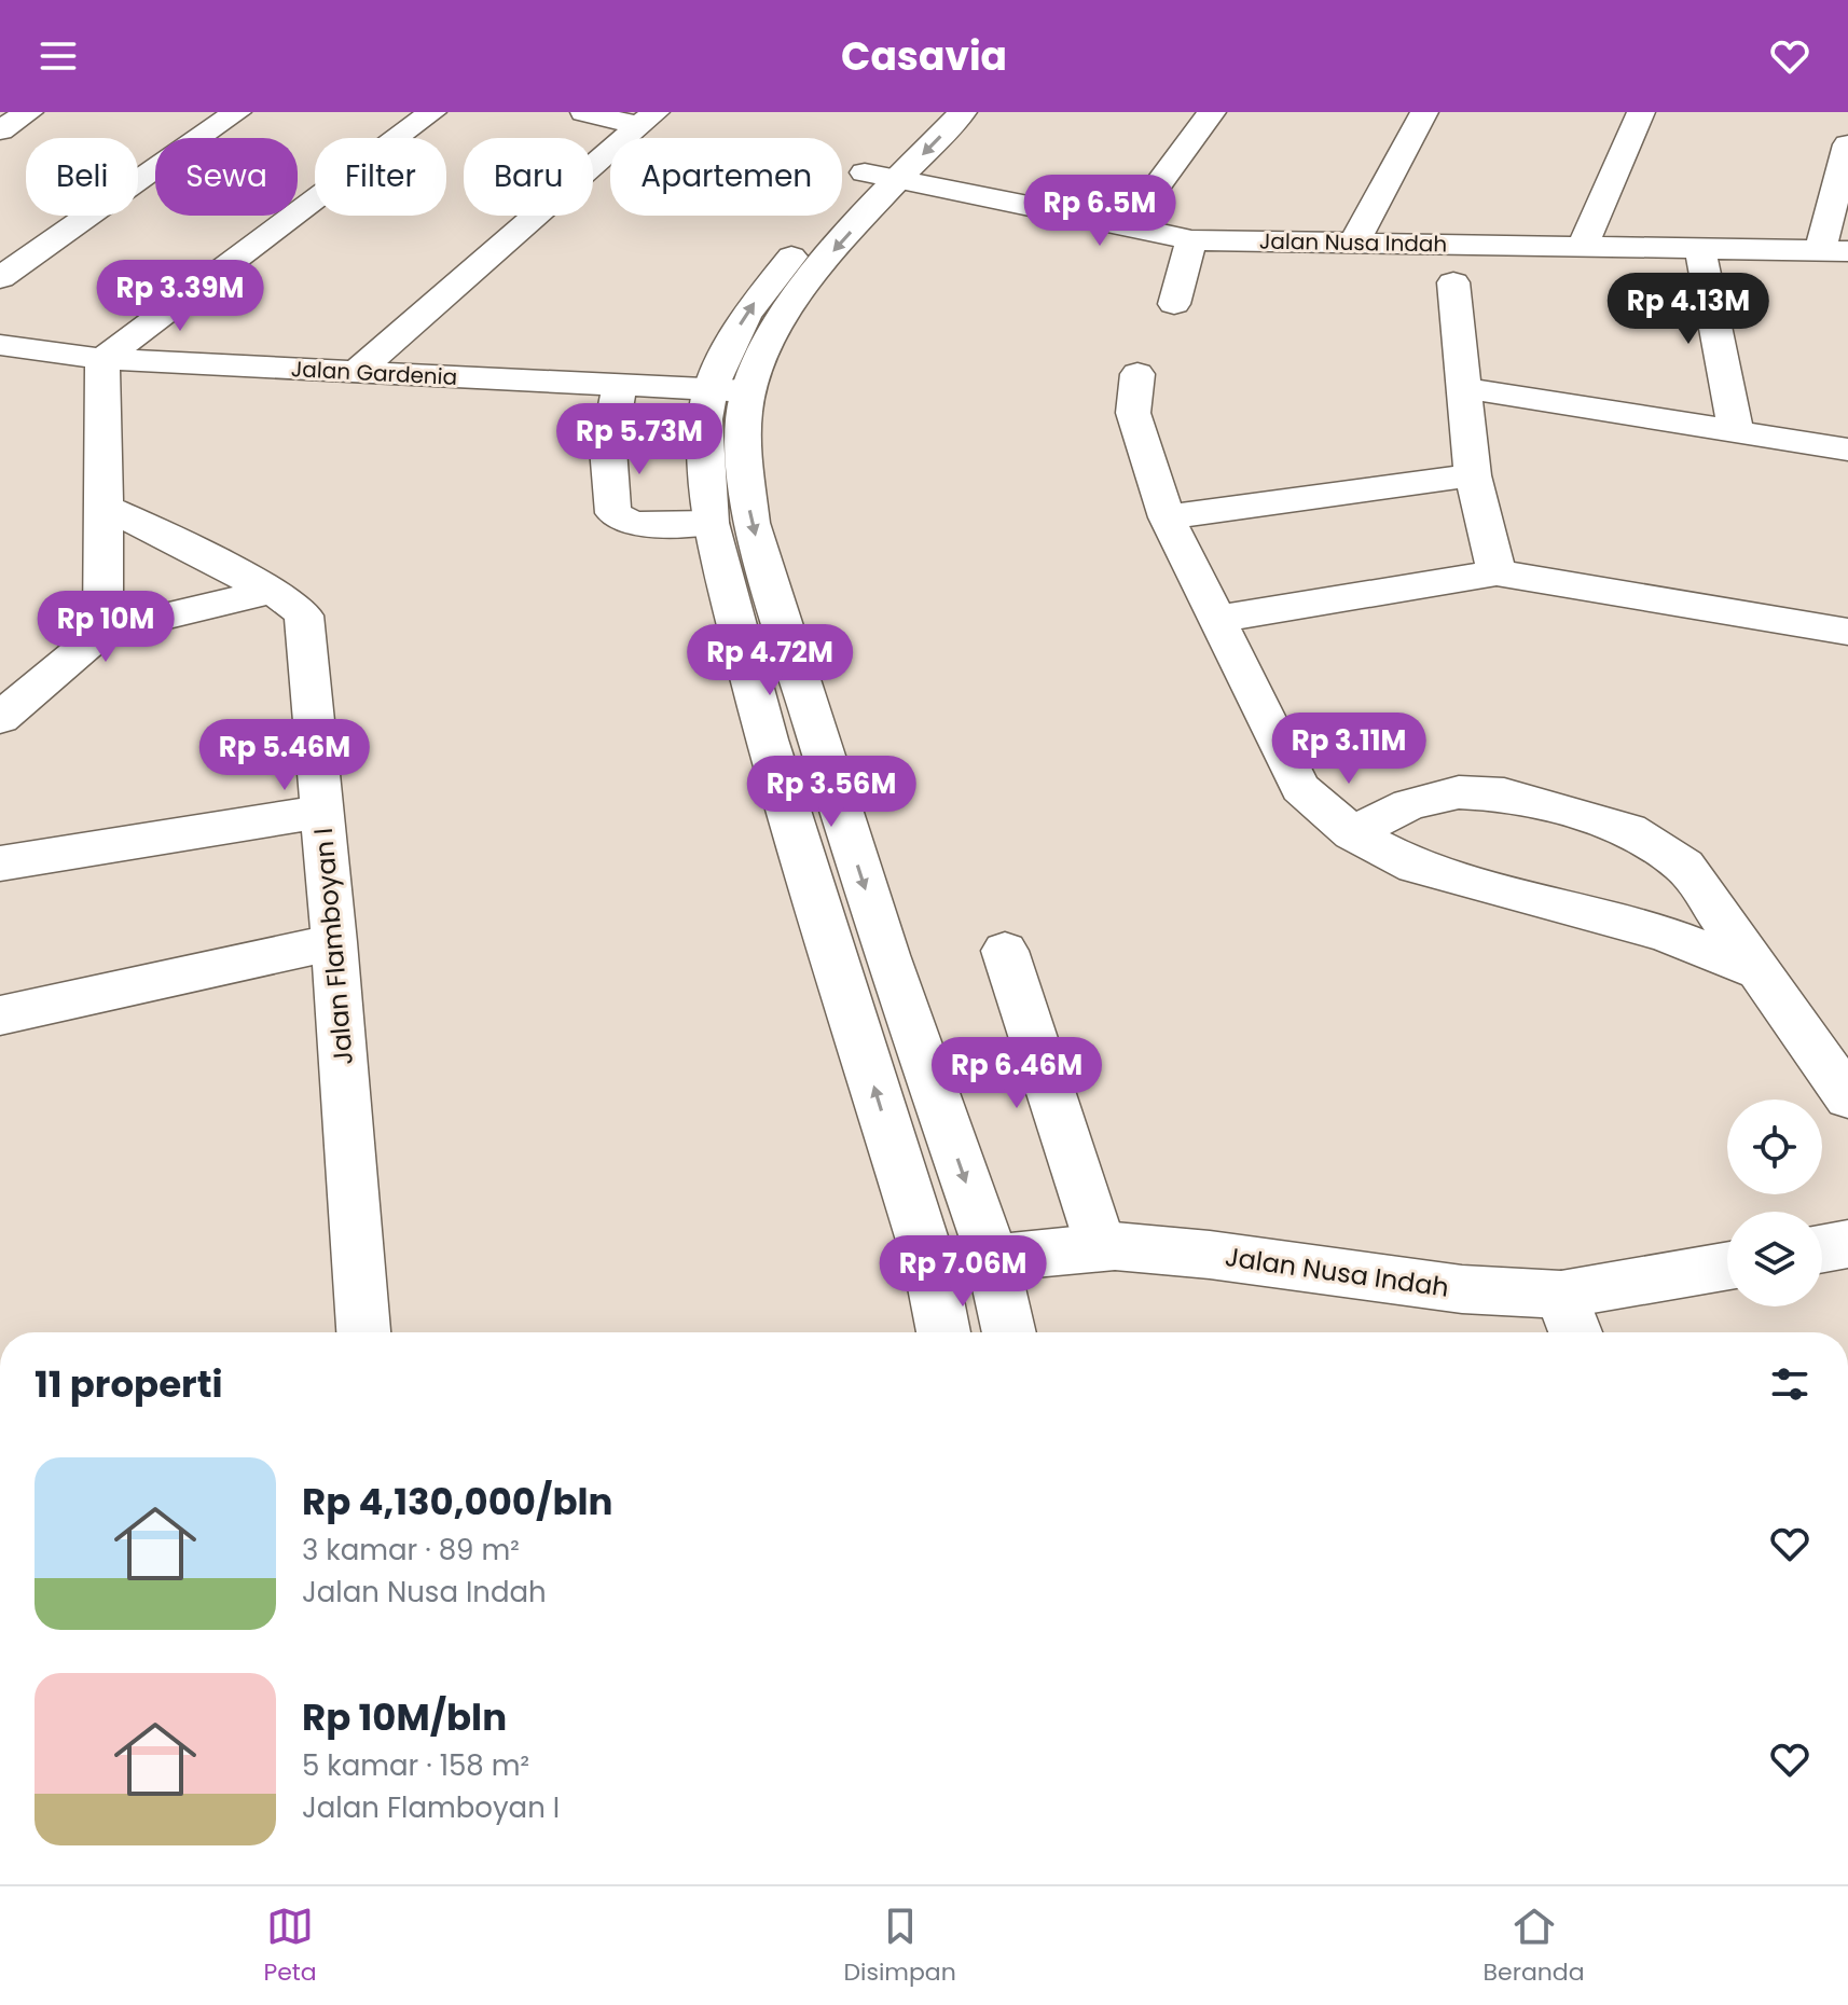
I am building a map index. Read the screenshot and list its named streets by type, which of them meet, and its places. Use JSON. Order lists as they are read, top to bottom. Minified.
{"streets":{"street":["Jalan Nusa Indah","Jalan Gardenia","Jalan Flamboyan I"]},"page":{"header":"Casavia","chip":["Beli","Sewa","Filter","Baru","Apartemen"],"price":["Rp 6.5M","Rp 3.39M","Rp 4.13M","Rp 5.73M","Rp 10M","Rp 4.72M","Rp 3.11M","Rp 5.46M","Rp 3.56M","Rp 6.46M","Rp 7.06M"],"heading":"11 properti","list":[{"name":"Rp 4,130,000/bln","note":"3 kamar · 89 m² · Jalan Nusa Indah"},{"name":"Rp 10M/bln","note":"5 kamar · 158 m² · Jalan Flamboyan I"}],"tabs":["Peta","Disimpan","Beranda"]}}
